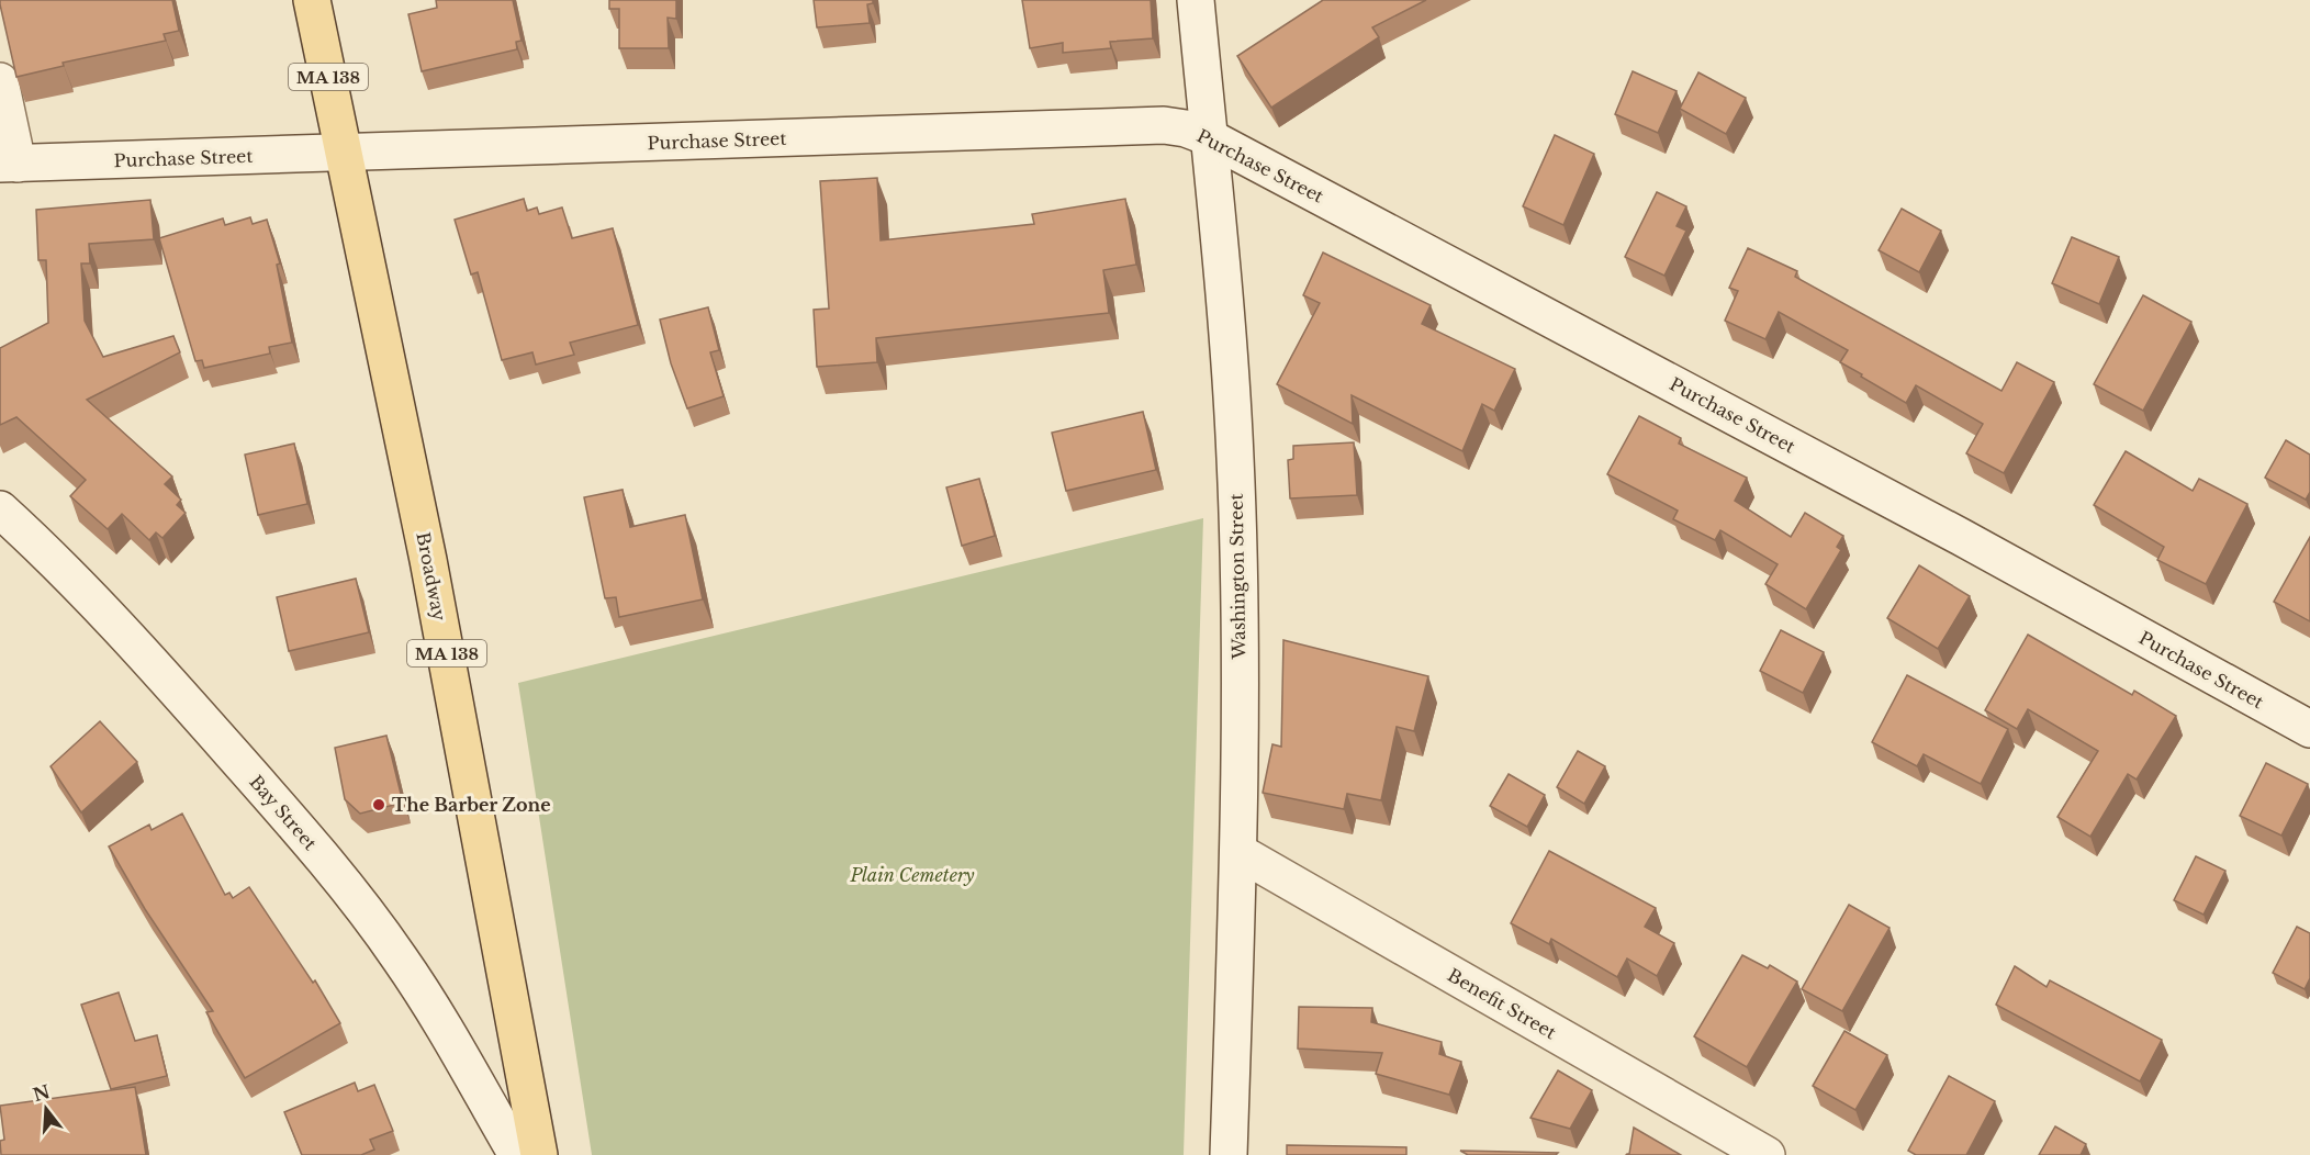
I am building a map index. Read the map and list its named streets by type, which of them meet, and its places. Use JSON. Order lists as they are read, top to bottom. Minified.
{"streets":{"main road":["MA 138","Broadway"],"street":["Purchase Street","Washington Street","Bay Street","Benefit Street"]},"crossings":[["Purchase Street","Broadway"],["Purchase Street","Washington Street"],["Washington Street","Benefit Street"]],"parks":["Plain Cemetery"],"places":["The Barber Zone"],"north":"top"}
